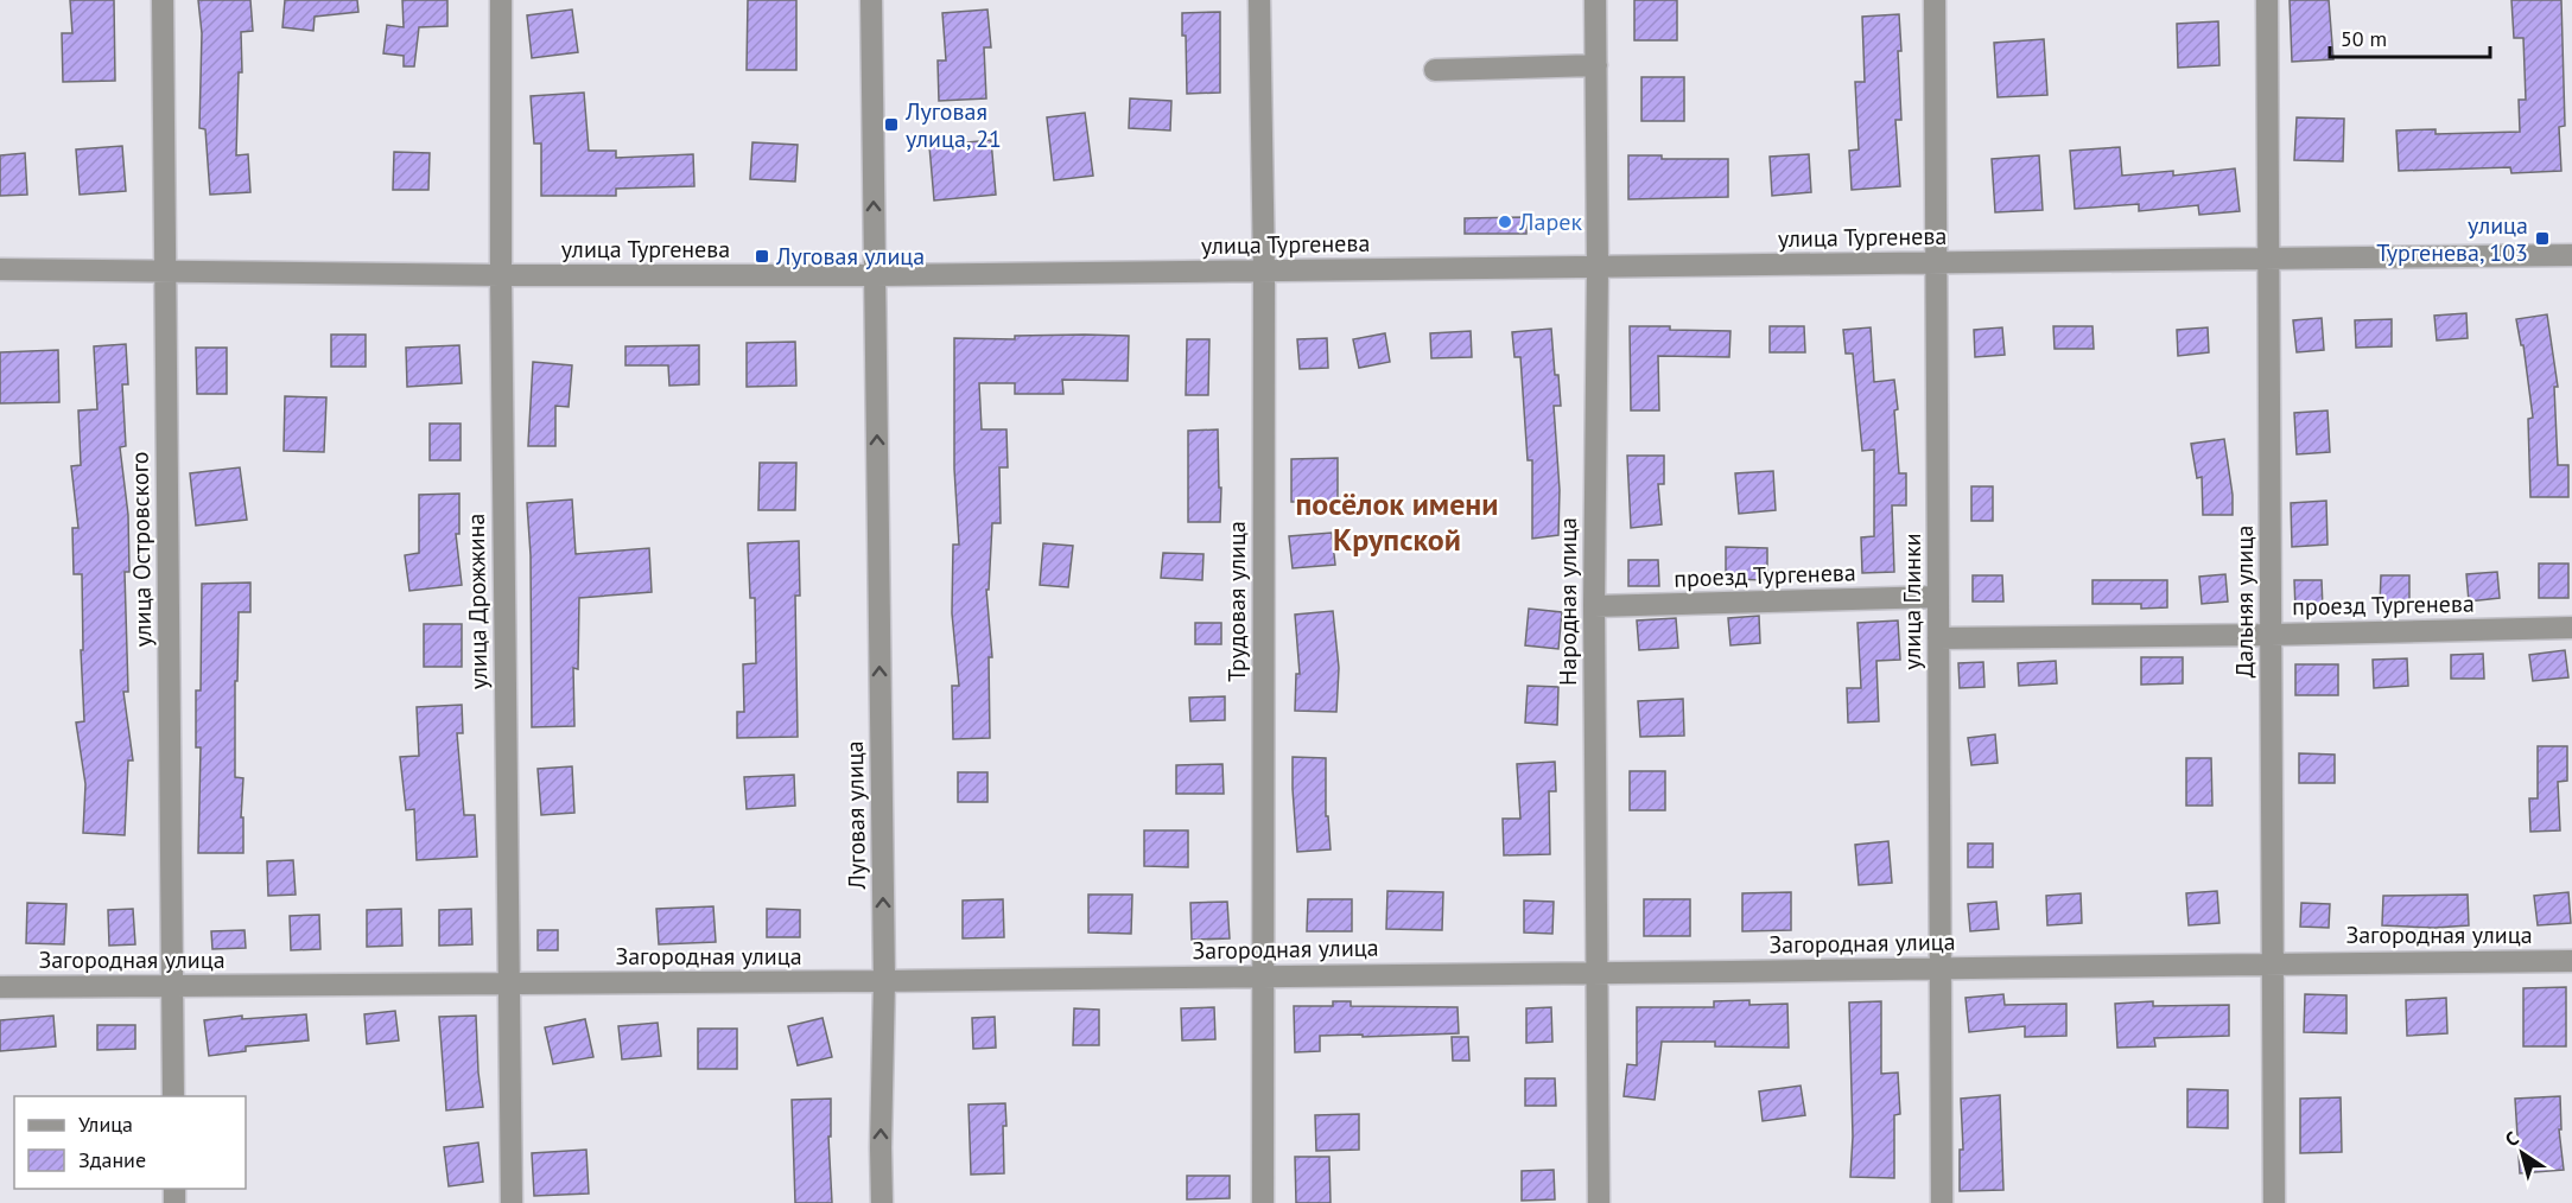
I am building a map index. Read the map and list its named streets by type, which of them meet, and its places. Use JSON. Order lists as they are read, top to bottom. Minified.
{"streets":{"street":["улица Тургенева","улица Островского","проезд Тургенева","улица Дрожжина","Трудовая улица","Народная улица","улица Глинки","Дальняя улица","Луговая улица","Загородная улица"]},"crossings":[["улица Тургенева","улица Островского"],["улица Тургенева","улица Дрожжина"],["улица Тургенева","Трудовая улица"],["улица Тургенева","Народная улица"],["улица Тургенева","улица Глинки"],["улица Тургенева","Дальняя улица"],["улица Тургенева","Луговая улица"],["улица Островского","Загородная улица"],["проезд Тургенева","Народная улица"],["проезд Тургенева","улица Глинки"],["проезд Тургенева","Дальняя улица"],["улица Дрожжина","Загородная улица"],["Трудовая улица","Загородная улица"],["Народная улица","Загородная улица"],["улица Глинки","Загородная улица"],["Дальняя улица","Загородная улица"],["Луговая улица","Загородная улица"]],"one_way":["Луговая улица"],"districts":["посёлок имени Крупской"],"places":{"transit":["Луговая улица, 21","улица Тургенева, 103","Луговая улица"],"other":["Ларек"]},"legend":["Улица","Здание"],"scale_bar":"50 m","north":"top left"}
